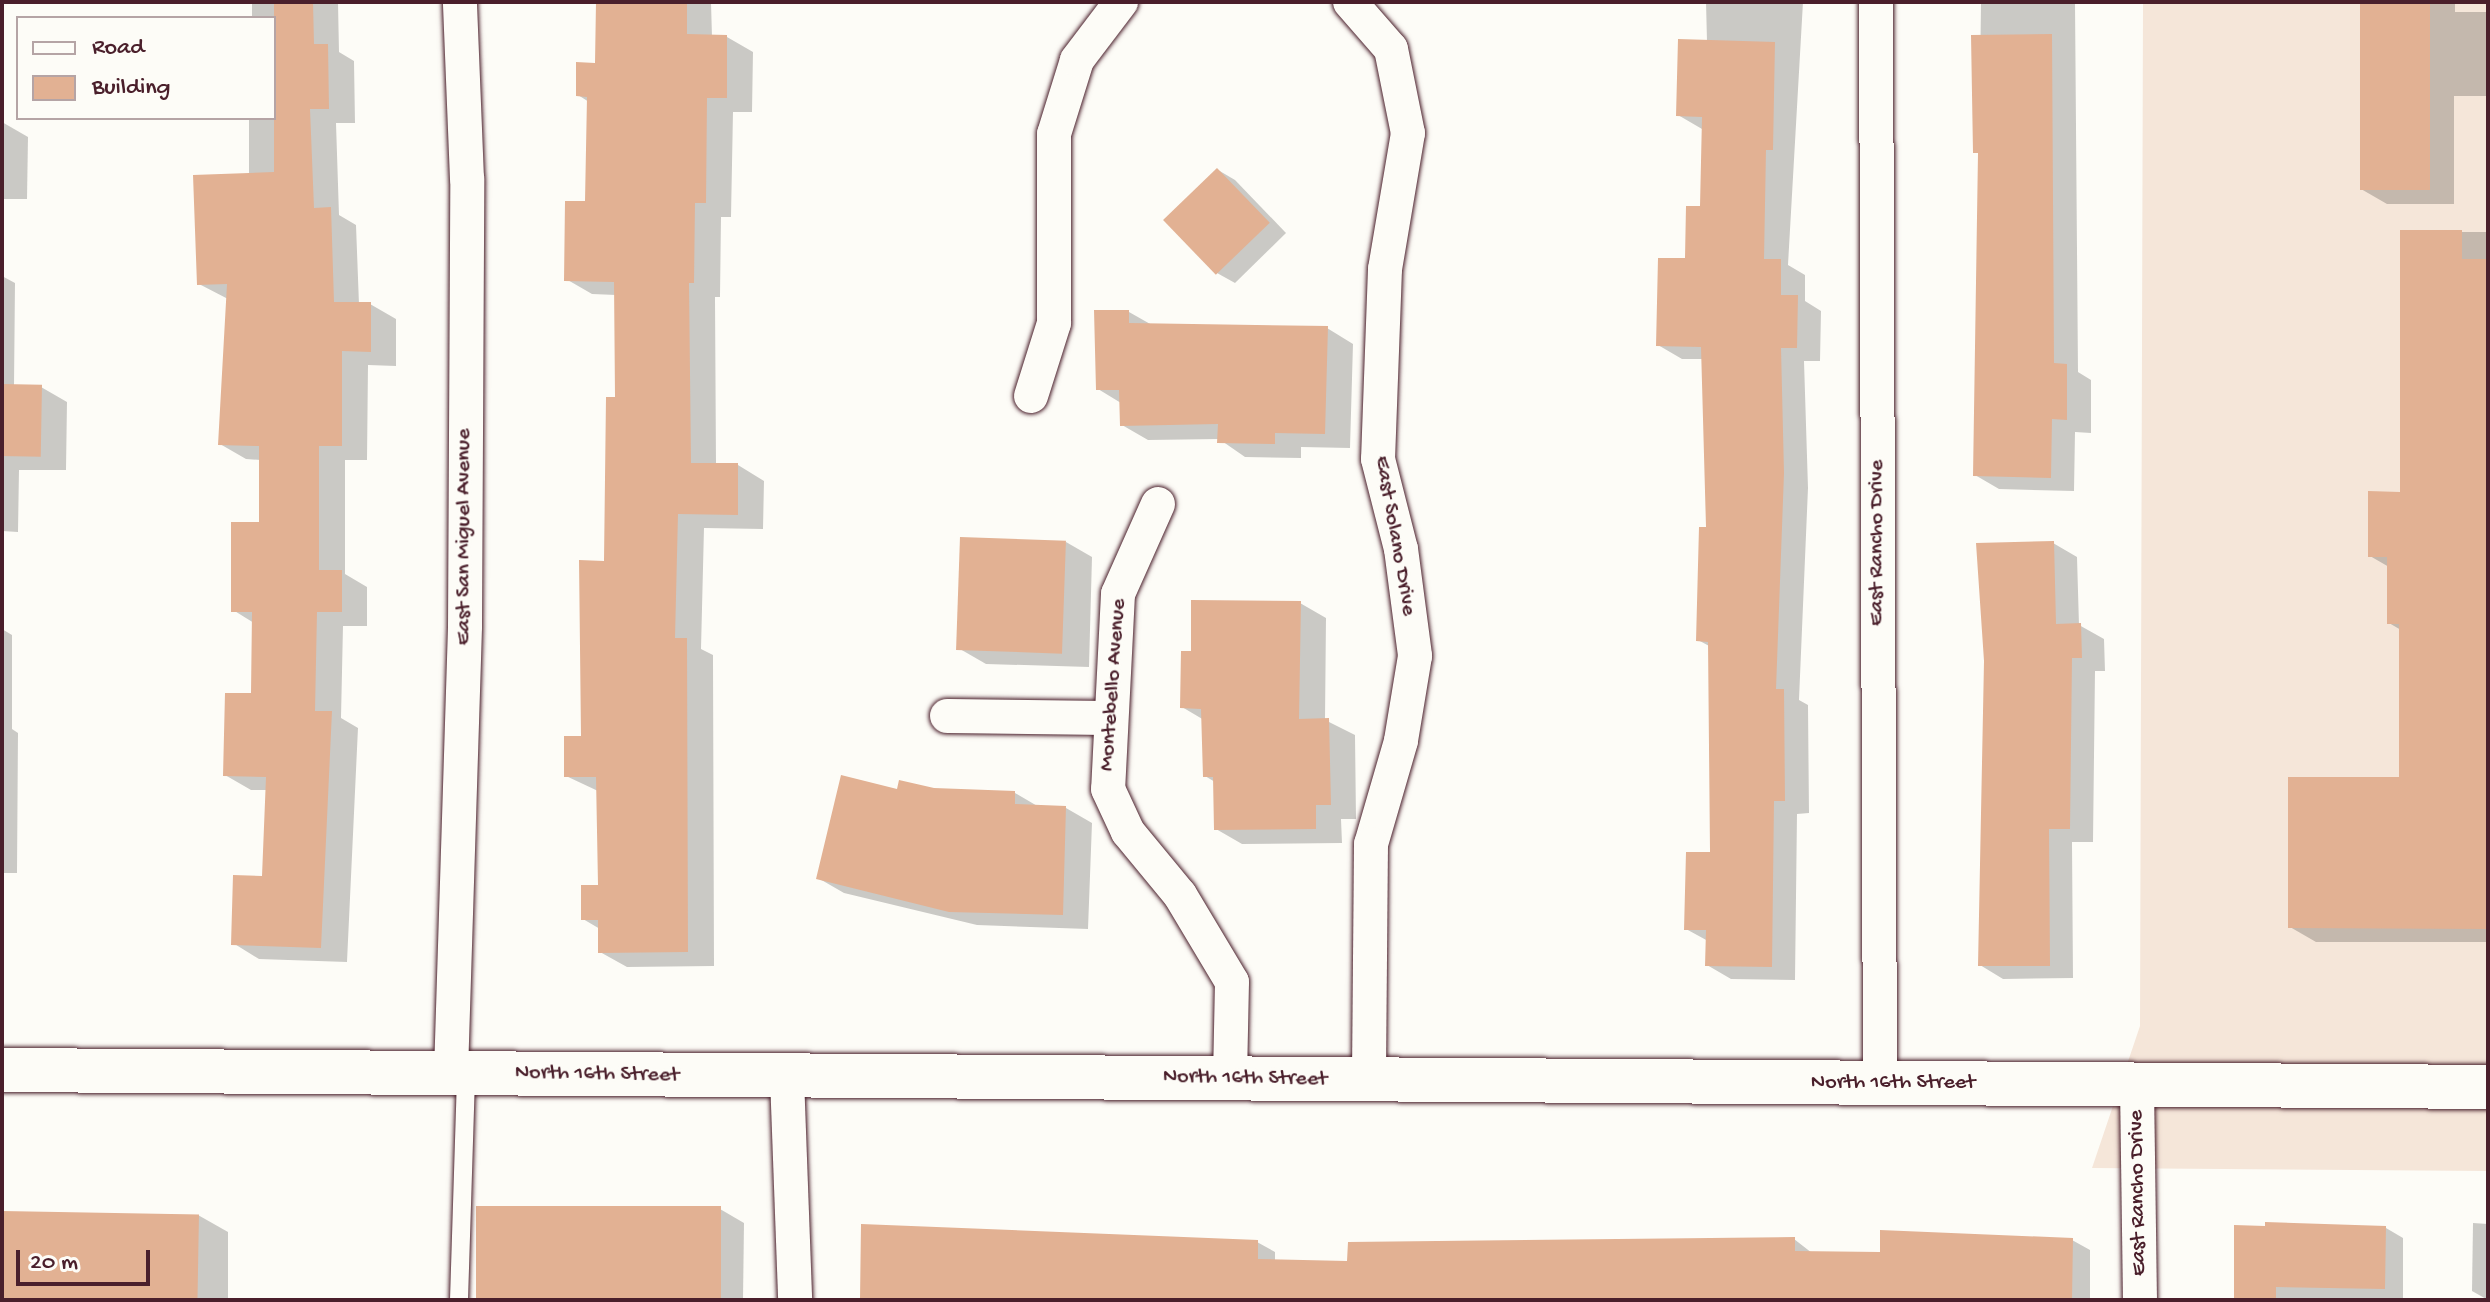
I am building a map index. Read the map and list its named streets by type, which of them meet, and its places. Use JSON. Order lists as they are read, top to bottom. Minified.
{"streets":{"main road":["North 16th Street"],"street":["East Solano Drive","East San Miguel Avenue","East Rancho Drive","Montebello Avenue"]},"crossings":[["East Solano Drive","North 16th Street"],["East San Miguel Avenue","North 16th Street"],["East Rancho Drive","North 16th Street"],["Montebello Avenue","North 16th Street"]],"legend":["Road","Building"],"scale_bar":"20 m"}
